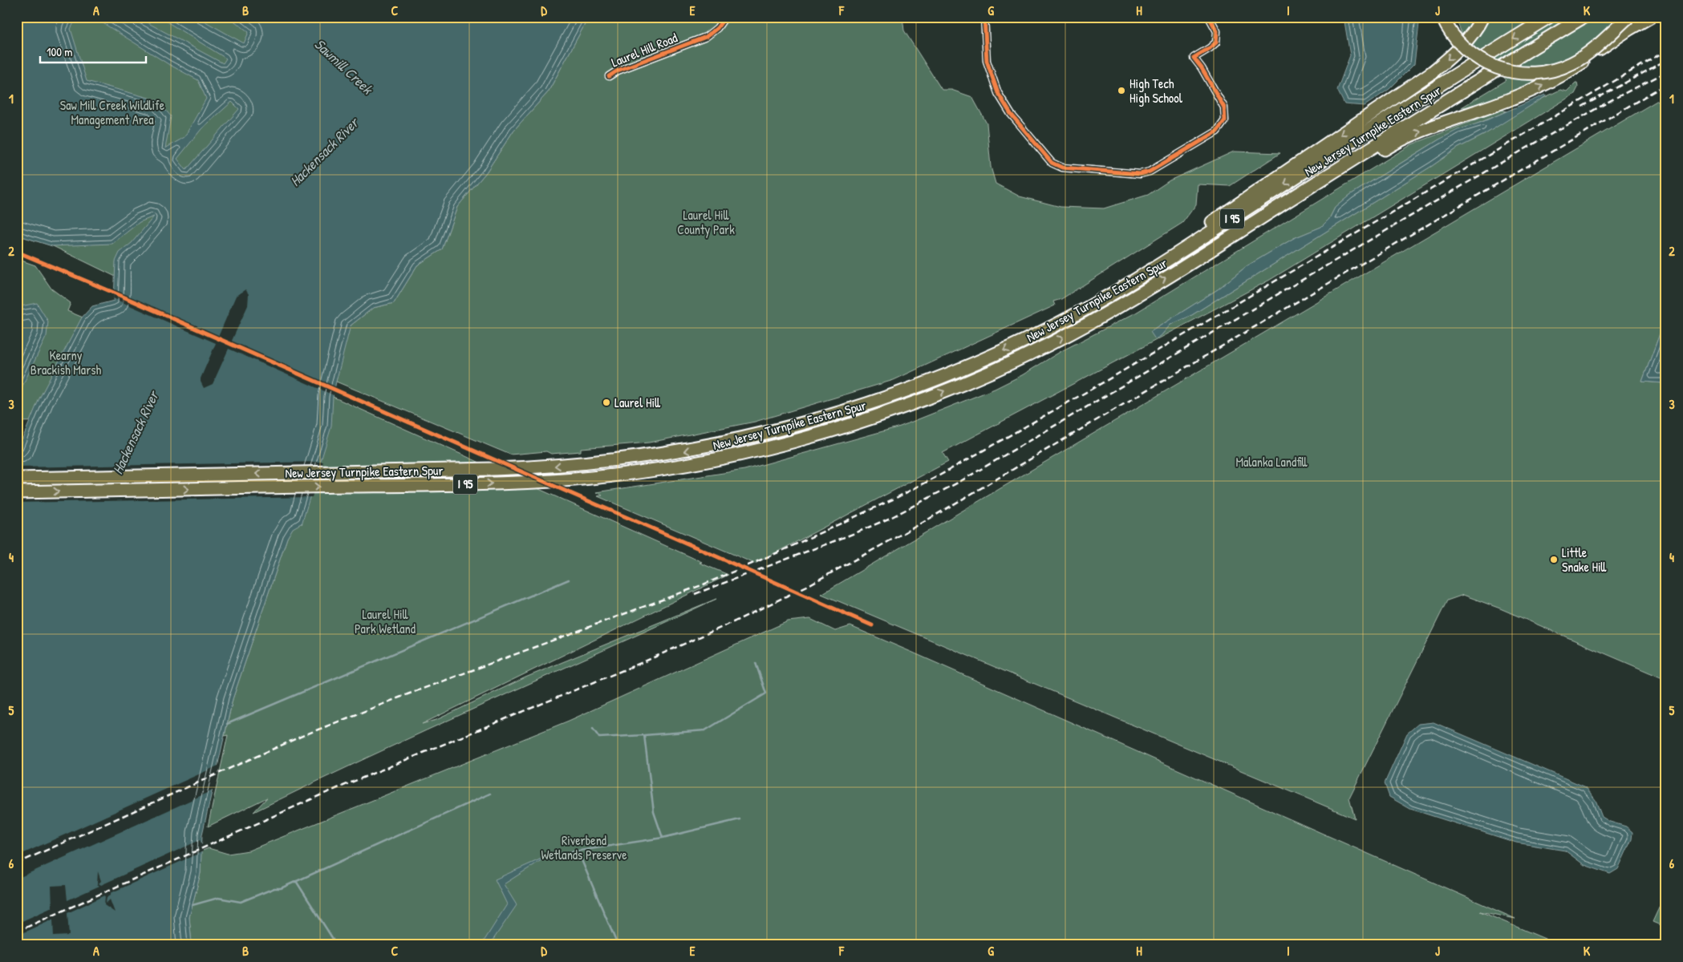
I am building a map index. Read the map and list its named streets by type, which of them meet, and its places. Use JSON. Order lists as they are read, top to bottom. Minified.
{"streets":{"highway":["New Jersey Turnpike Eastern Spur","I 95"],"street":["Laurel Hill Road"]},"water":["Sawmill Creek","Hackensack River"],"parks":["Saw Mill Creek Wildlife Management Area","Laurel Hill County Park","Kearny Brackish Marsh","Malanka Landfill","Laurel Hill Park Wetland","Riverbend Wetlands Preserve"],"places":["High Tech High School","Laurel Hill","Little Snake Hill"],"scale_bar":"100 m","grid":{"columns":["A","B","C","D","E","F","G","H","I","J","K"],"rows":["1","2","3","4","5","6"]}}
